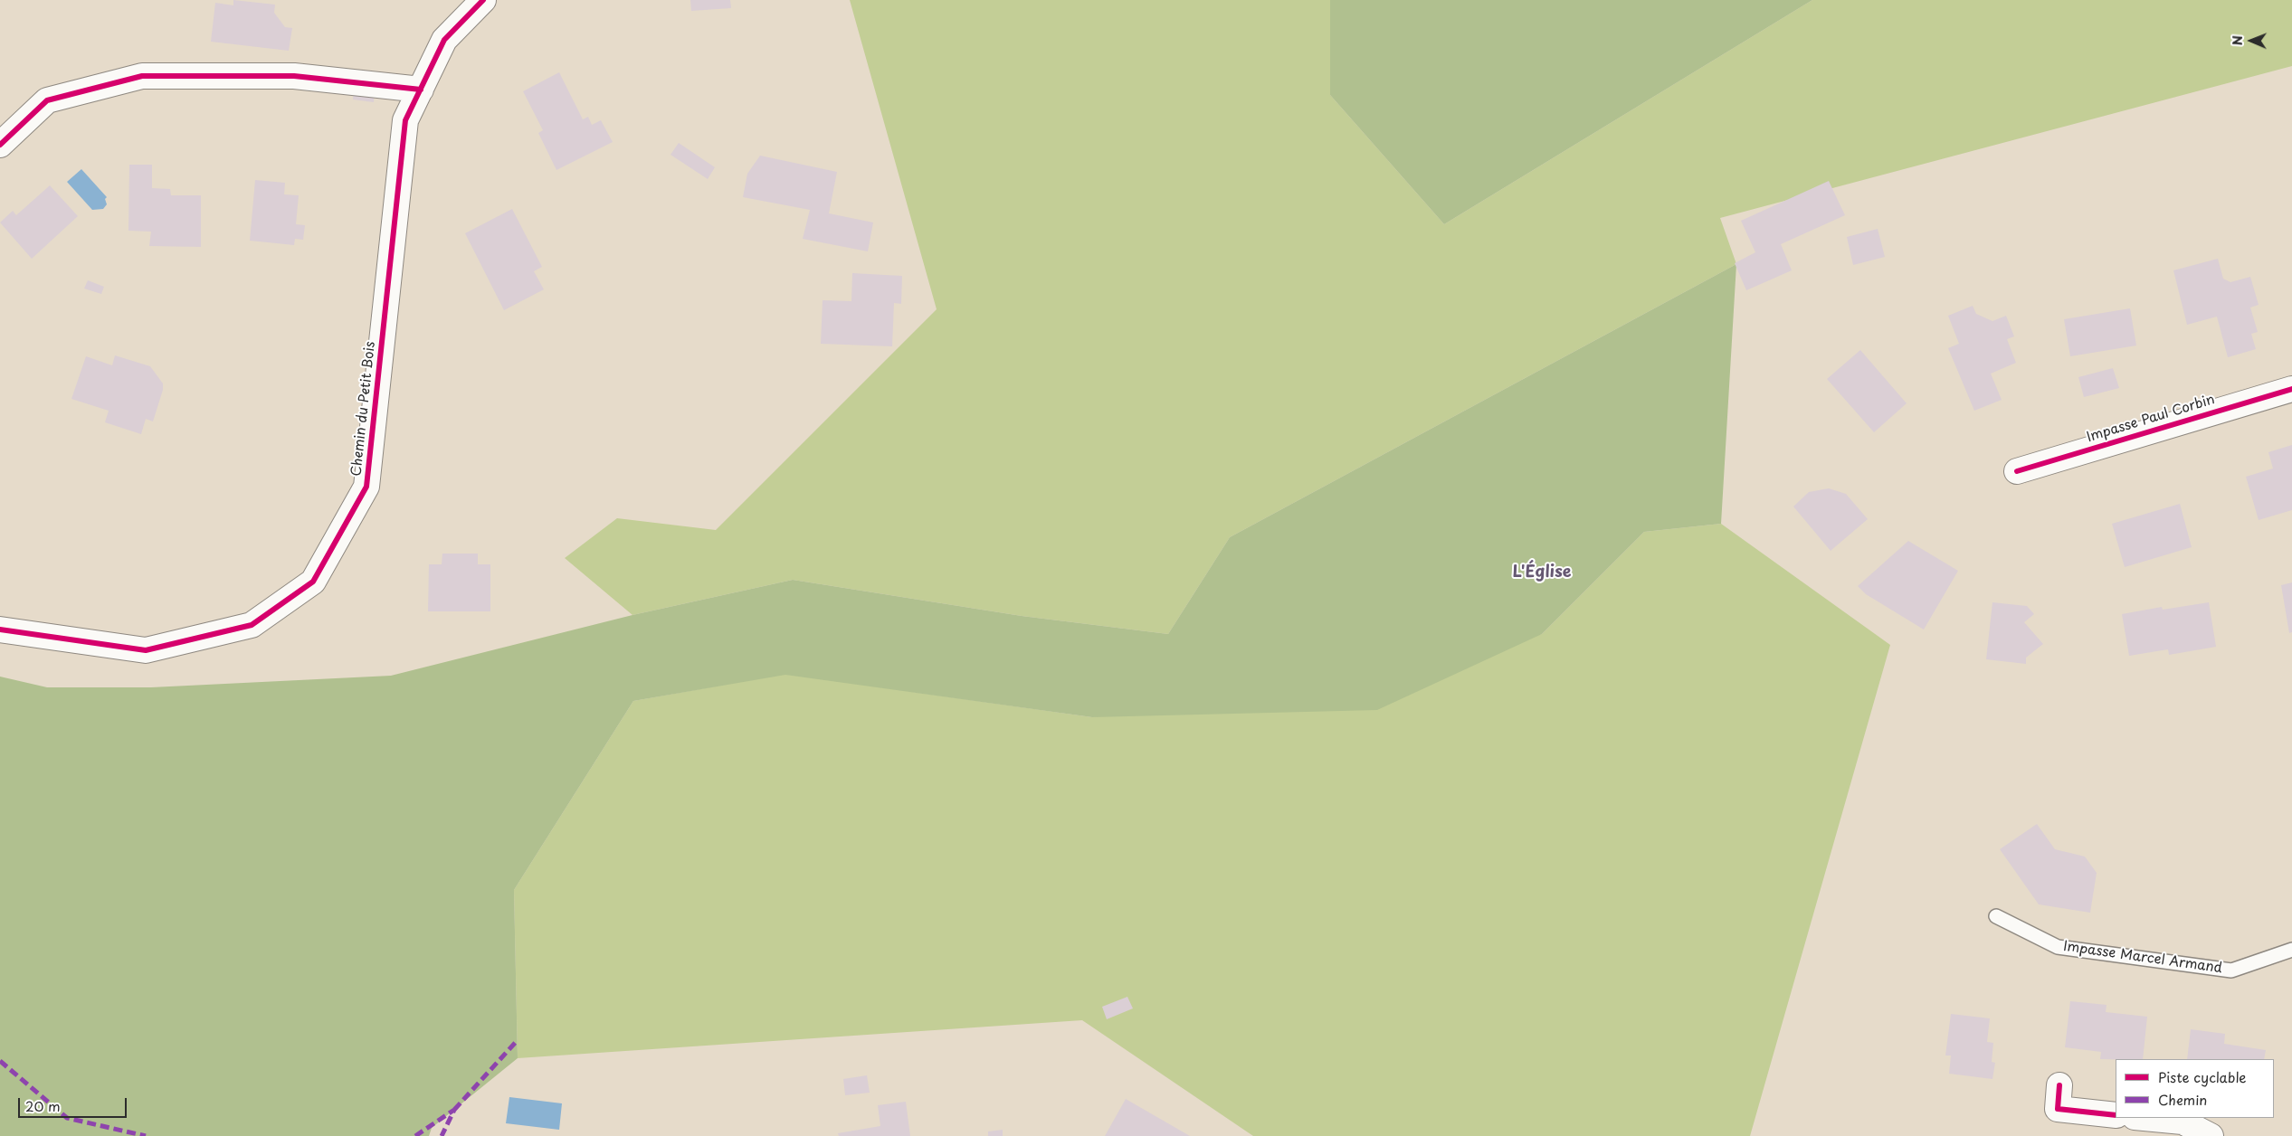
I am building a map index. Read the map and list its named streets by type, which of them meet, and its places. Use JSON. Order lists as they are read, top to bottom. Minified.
{"streets":{"street":["Chemin du Petit Bois","Impasse Paul Corbin"],"lane":["Impasse Marcel Armand"]},"districts":["L'Église"],"legend":["Piste cyclable","Chemin"],"scale_bar":"20 m","north":"left"}
